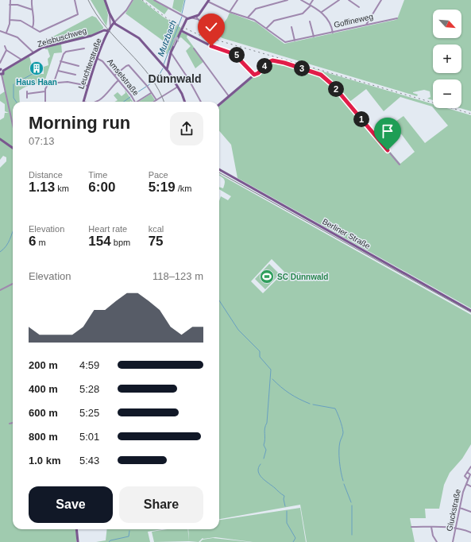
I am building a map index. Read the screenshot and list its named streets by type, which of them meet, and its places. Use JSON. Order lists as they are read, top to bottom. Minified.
{"streets":{"main road":["Zeisbuschweg","Leuchterstraße","Berliner Straße"],"street":["Goffineweg","Amselstraße","Gluckstraße"]},"crossings":[["Zeisbuschweg","Leuchterstraße"],["Leuchterstraße","Amselstraße"]],"districts":["Dünnwald"],"water":["Mutzbach"],"places":{"building":["Haus Haan"],"sports":["SC Dünnwald"]},"north":"bottom right","page":{"map_buttons":["+","−"],"pins":["5","4","3","2","1"],"heading":["Morning run","07:13"],"stats":[["Distance","1.13 km"],["Time","6:00"],["Pace","5:19 /km"],["Elevation","6 m"],["Heart rate","154 bpm"],["kcal","75"]],"chart":["Elevation","118–123 m"],"list":[{"name":"200 m","note":"4:59"},{"name":"400 m","note":"5:28"},{"name":"600 m","note":"5:25"},{"name":"800 m","note":"5:01"},{"name":"1.0 km","note":"5:43"}],"buttons":["Save","Share"]}}
